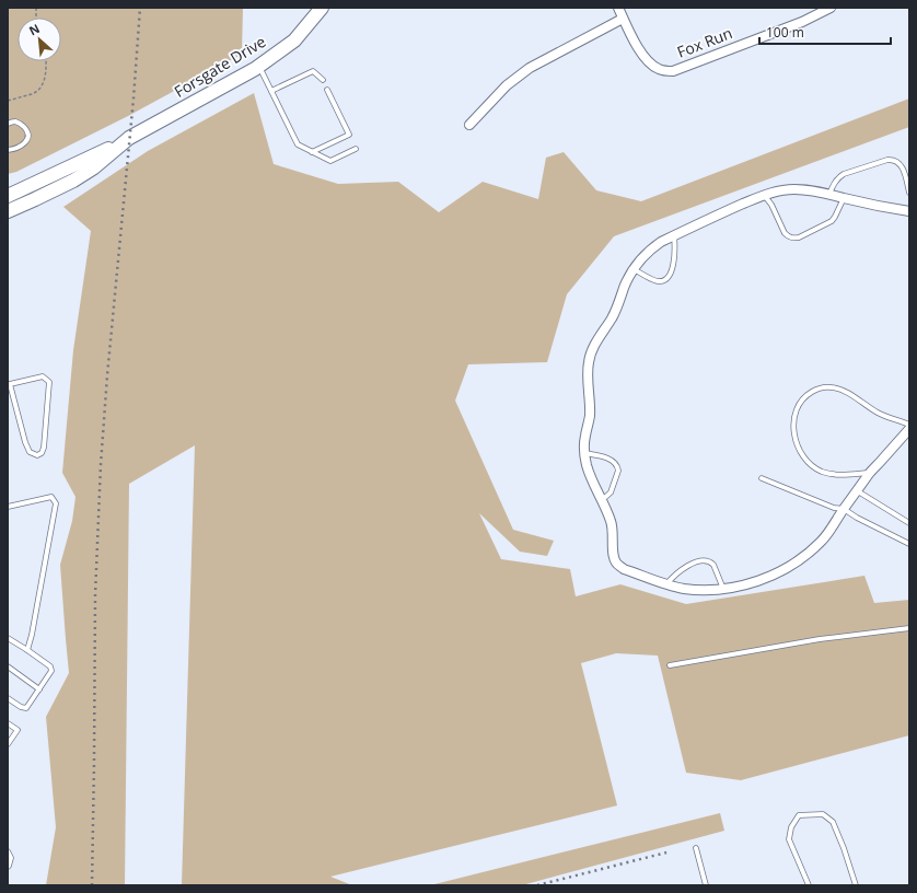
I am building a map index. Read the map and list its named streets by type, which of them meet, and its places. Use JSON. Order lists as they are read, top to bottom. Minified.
{"streets":{"main road":["Forsgate Drive"],"street":["Fox Run"]},"scale_bar":"100 m","north":"top left"}
